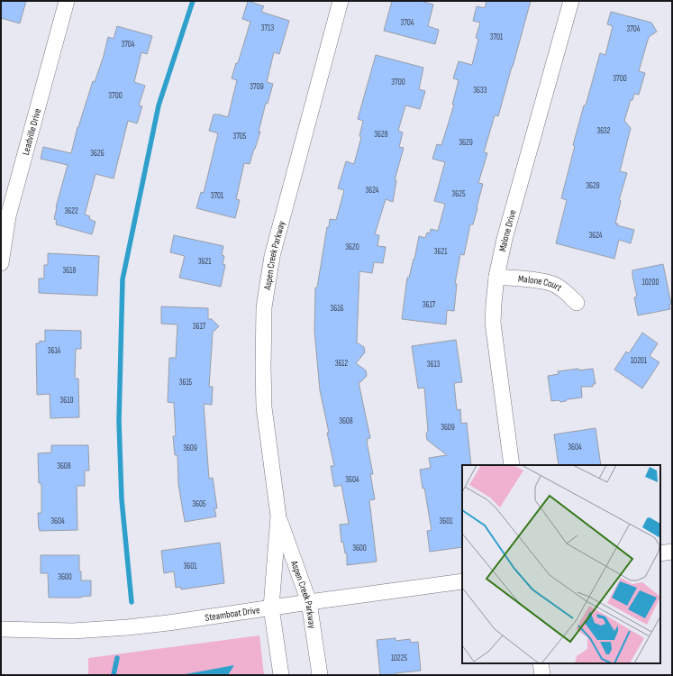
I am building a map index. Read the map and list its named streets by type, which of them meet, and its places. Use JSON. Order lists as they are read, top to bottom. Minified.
{"streets":{"street":["Leadville Drive","Malone Drive","Aspen Creek Parkway","Malone Court","Steamboat Drive"]},"crossings":[["Malone Drive","Malone Court"],["Aspen Creek Parkway","Steamboat Drive"]],"house_numbers":["3704","3713","3704","3701","3704","3700","3700","3709","3633","3700","3632","3628","3705","3629","3626","3628","3624","3625","3701","3622","3624","3620","3621","3621","3618","10200","3617","3616","3617","3614","10201","3612","3613","3615","3610","3608","3609","3604","3609","3608","3604","3605","3604","3601","3600","3601","3600","10225"]}
